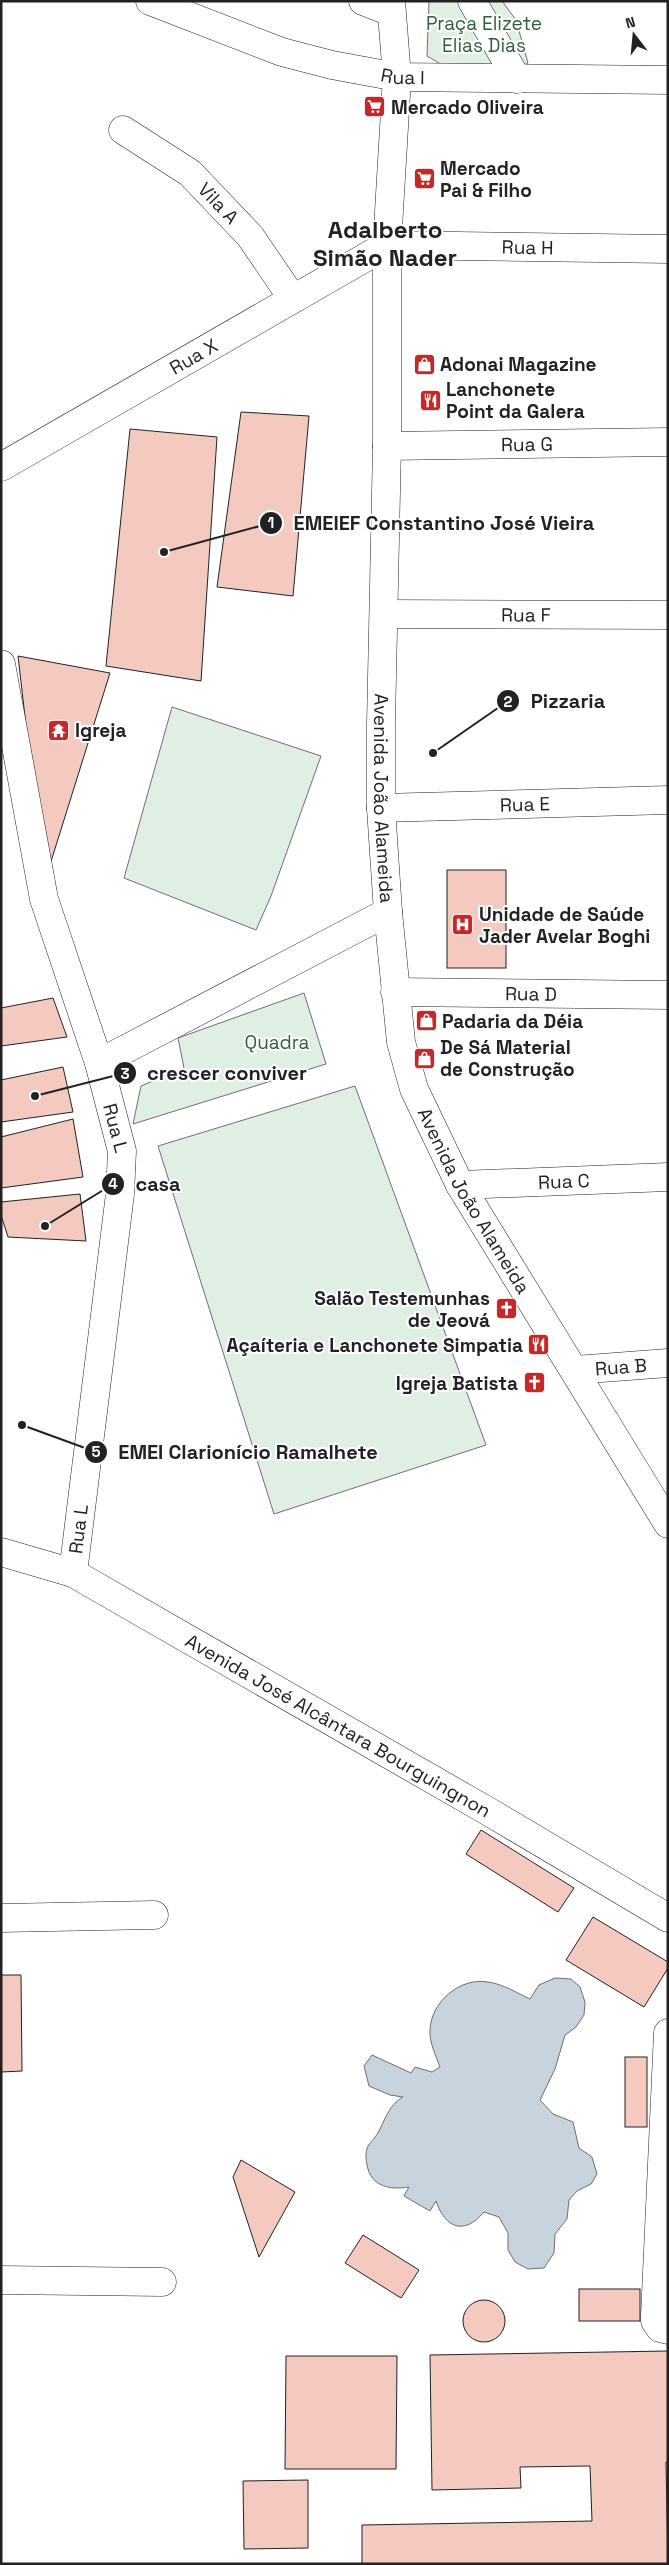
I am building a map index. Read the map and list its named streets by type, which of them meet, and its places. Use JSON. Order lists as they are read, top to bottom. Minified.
{"streets":{"street":["Rua I","Vila A","Rua H","Rua X","Rua G","Rua F","Avenida João Alameida","Rua E","Rua D","Rua L","Rua C","Rua B","Avenida José Alcântara Bourguingnon"]},"crossings":[["Rua I","Avenida João Alameida"],["Vila A","Rua X"],["Rua H","Rua X"],["Rua H","Avenida João Alameida"],["Rua X","Avenida João Alameida"],["Rua G","Avenida João Alameida"],["Rua F","Avenida João Alameida"],["Avenida João Alameida","Rua E"],["Avenida João Alameida","Rua D"],["Avenida João Alameida","Rua C"],["Avenida João Alameida","Rua B"],["Rua L","Avenida José Alcântara Bourguingnon"]],"districts":["Adalberto Simão Nader"],"parks":["Praça Elizete Elias Dias","Quadra"],"places":{"supermarket":["Mercado Oliveira","Mercado Pai & Filho"],"shop":["Adonai Magazine","Padaria da Déia","De Sá Material de Construção"],"restaurant":["Lanchonete Point da Galera","Açaíteria e Lanchonete Simpatia"],"other":["EMEIEF Constantino José Vieira","Pizzaria","crescer conviver","casa","EMEI Clarionício Ramalhete"],"temple":["Igreja"],"hospital":["Unidade de Saúde Jader Avelar Boghi"],"church":["Salão Testemunhas de Jeová","Igreja Batista"]},"north":"top"}
